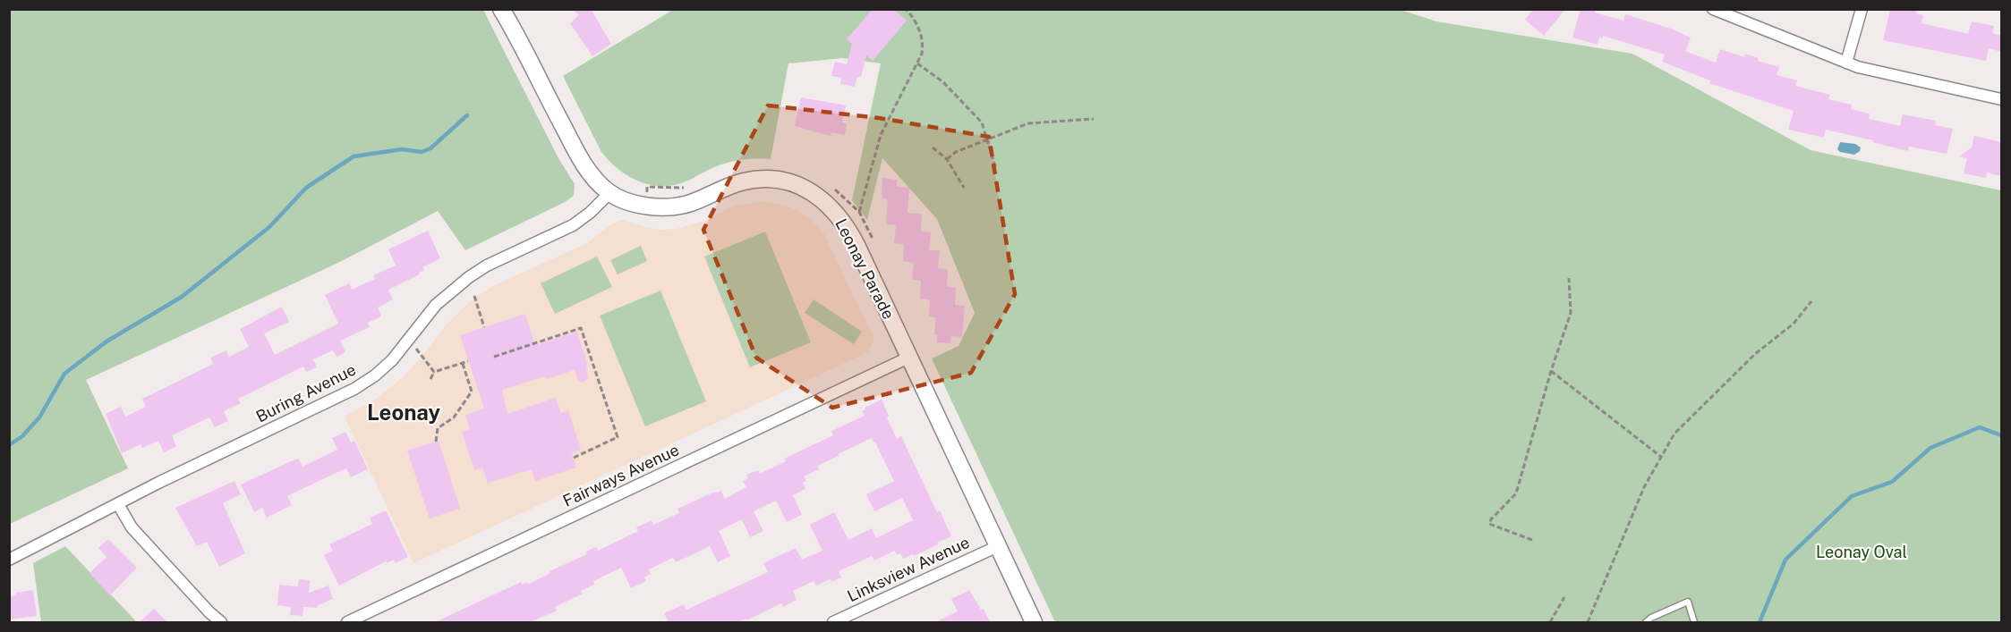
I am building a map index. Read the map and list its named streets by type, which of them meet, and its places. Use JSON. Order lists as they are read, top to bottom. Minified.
{"streets":{"street":["Leonay Parade","Buring Avenue","Fairways Avenue","Linksview Avenue"]},"crossings":[["Leonay Parade","Buring Avenue"],["Leonay Parade","Fairways Avenue"],["Leonay Parade","Linksview Avenue"]],"districts":["Leonay"],"parks":["Leonay Oval"]}
